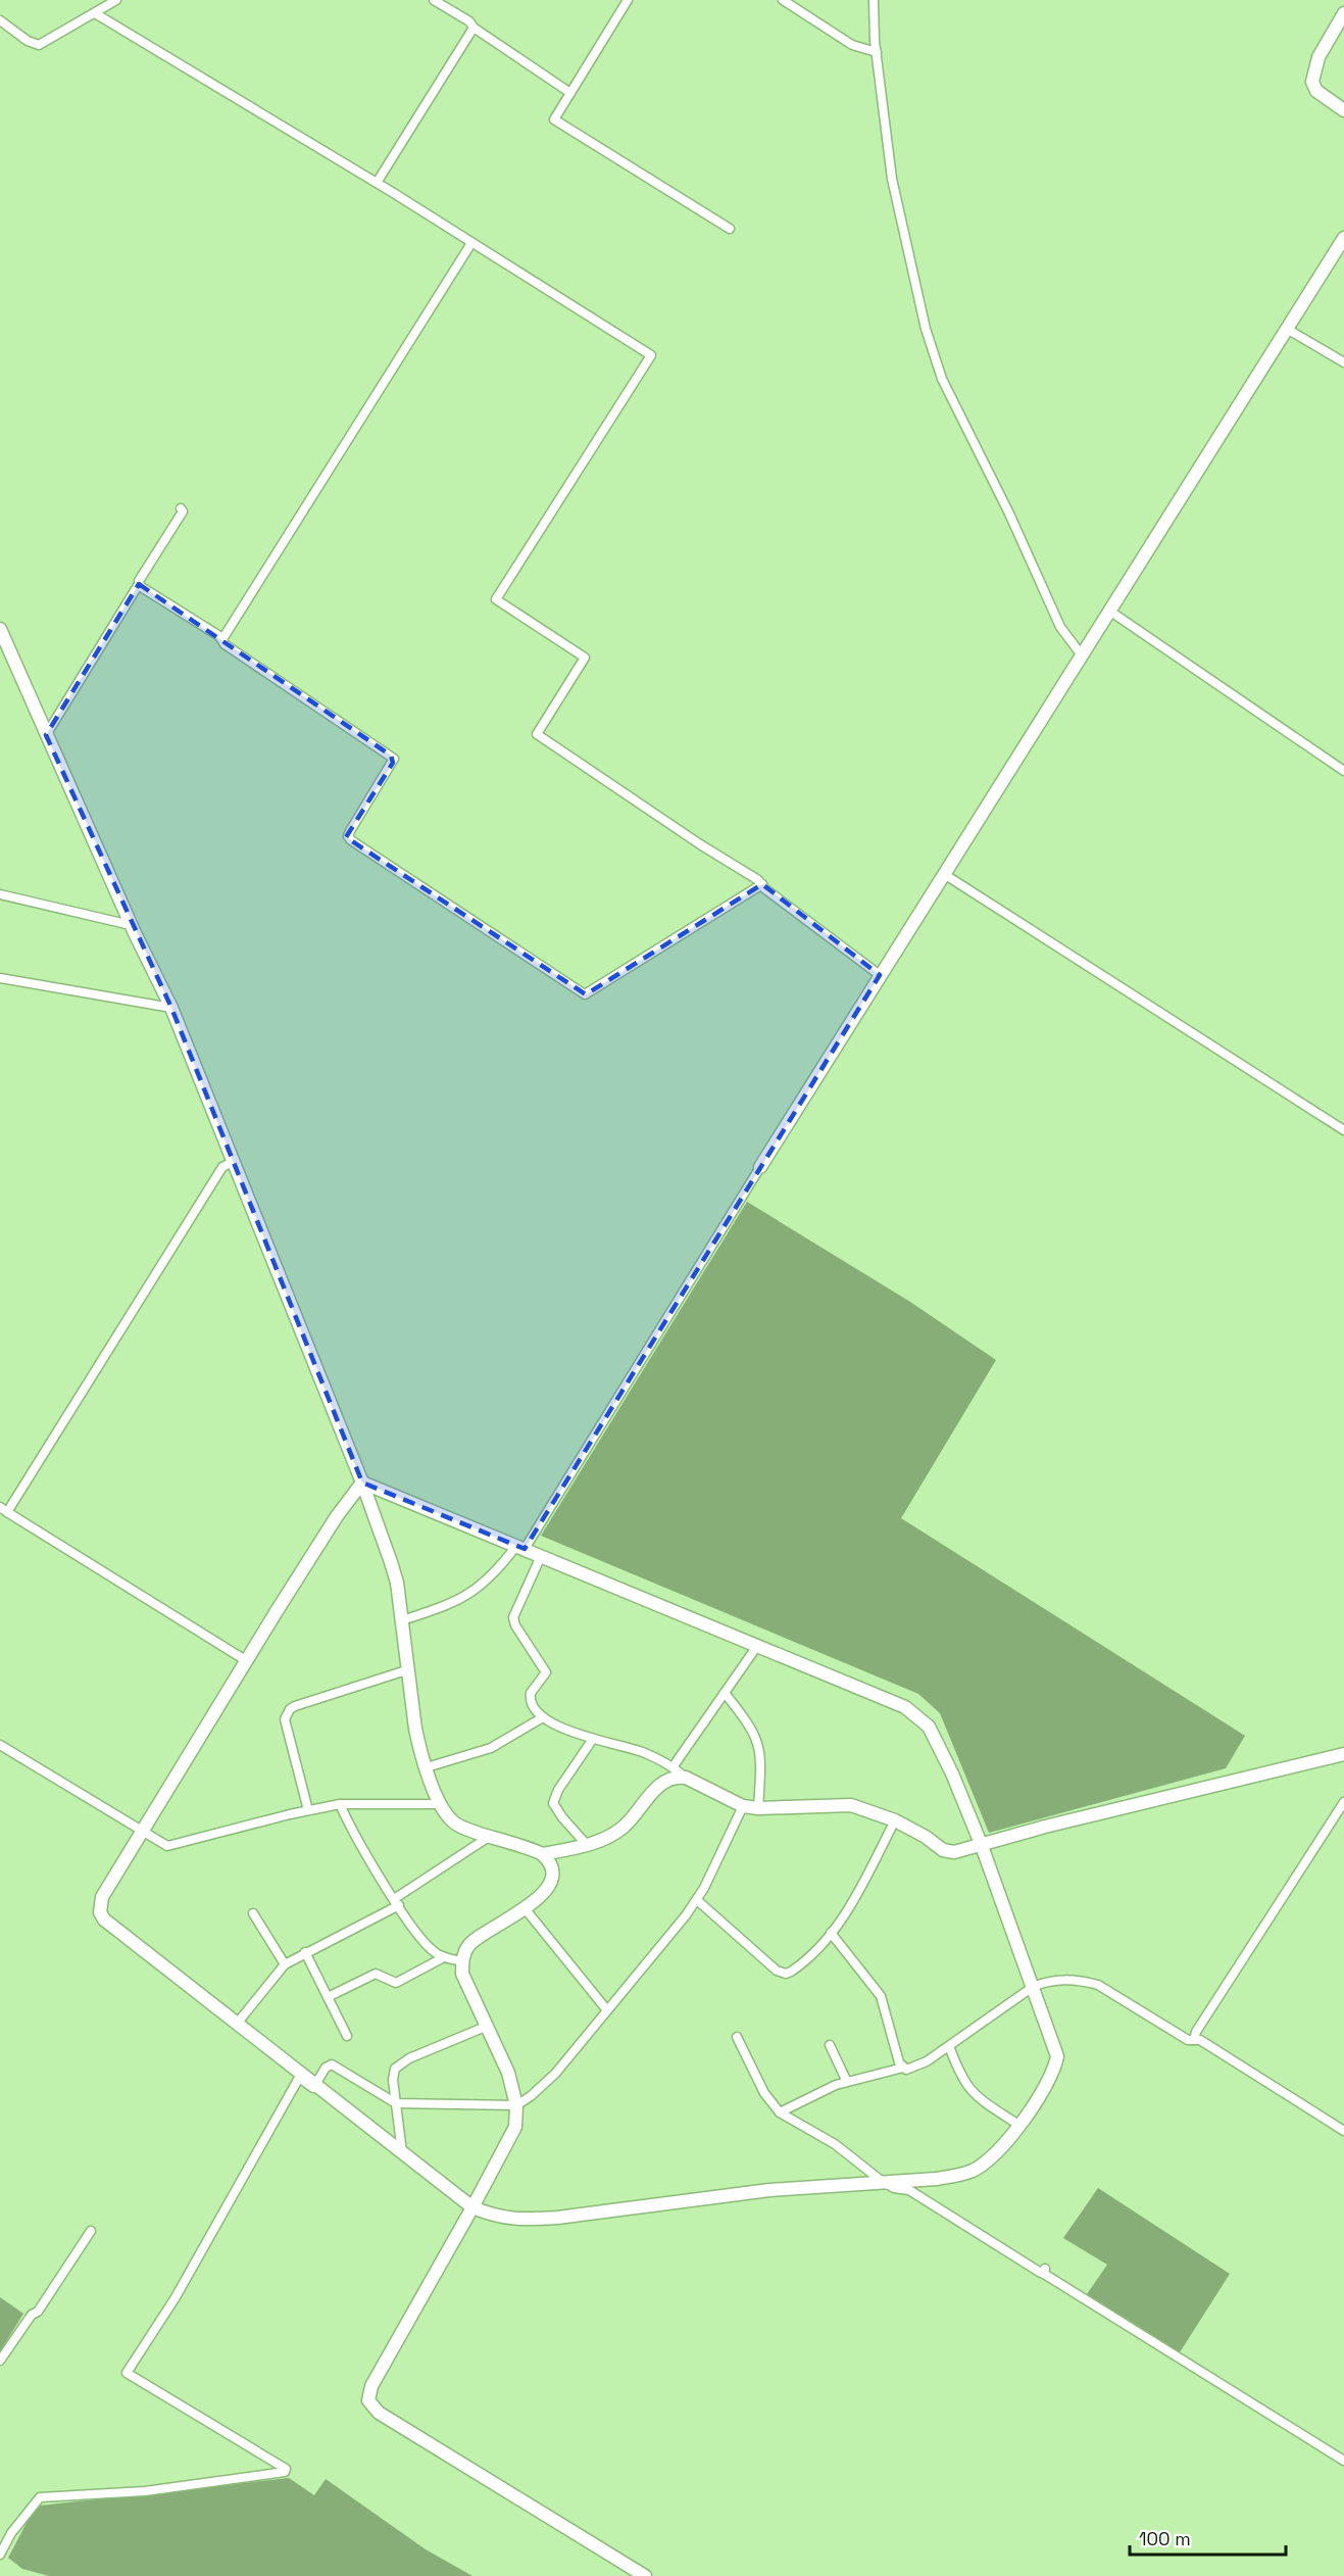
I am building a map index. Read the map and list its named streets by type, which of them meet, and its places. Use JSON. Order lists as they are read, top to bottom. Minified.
{"scale_bar":"100 m"}
